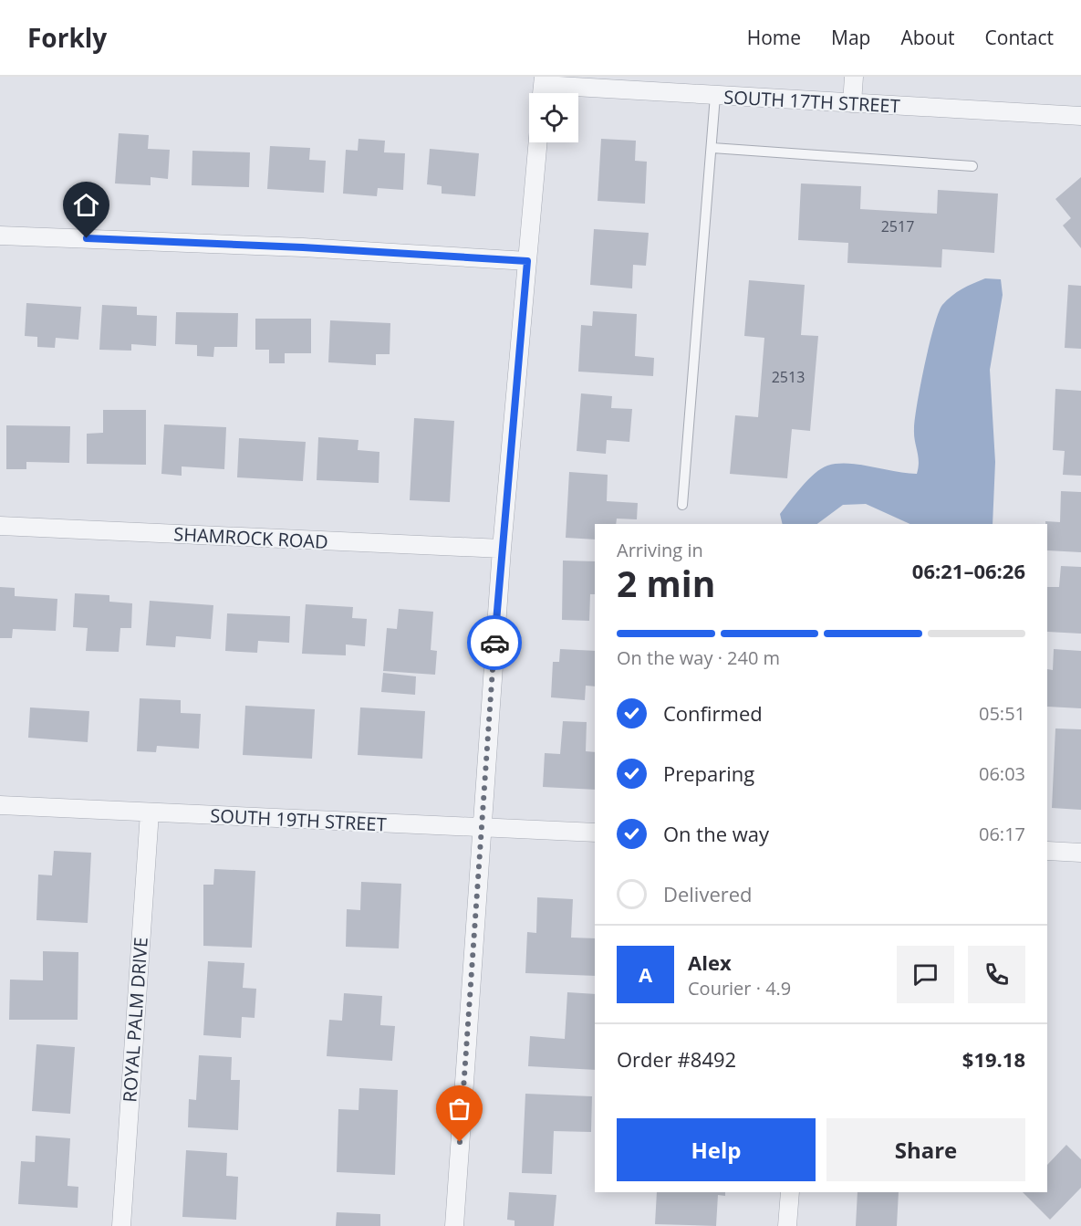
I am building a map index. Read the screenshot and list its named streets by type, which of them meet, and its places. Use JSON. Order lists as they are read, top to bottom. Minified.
{"streets":{"street":["SOUTH 17TH STREET","SHAMROCK ROAD","SOUTH 19TH STREET","ROYAL PALM DRIVE"]},"crossings":[["SOUTH 19TH STREET","ROYAL PALM DRIVE"]],"house_numbers":["2517","2513"],"page":{"header":"Forkly","nav":["Home","Map","About","Contact"],"heading":["2 min","Arriving in","06:21–06:26"],"panel":["Alex","Courier · 4.9","Order #8492","$19.18"],"bar":"On the way · 240 m","list":[["Confirmed","05:51"],["Preparing","06:03"],["On the way","06:17"],"Delivered"],"round":"A","buttons":["Help","Share"]}}
